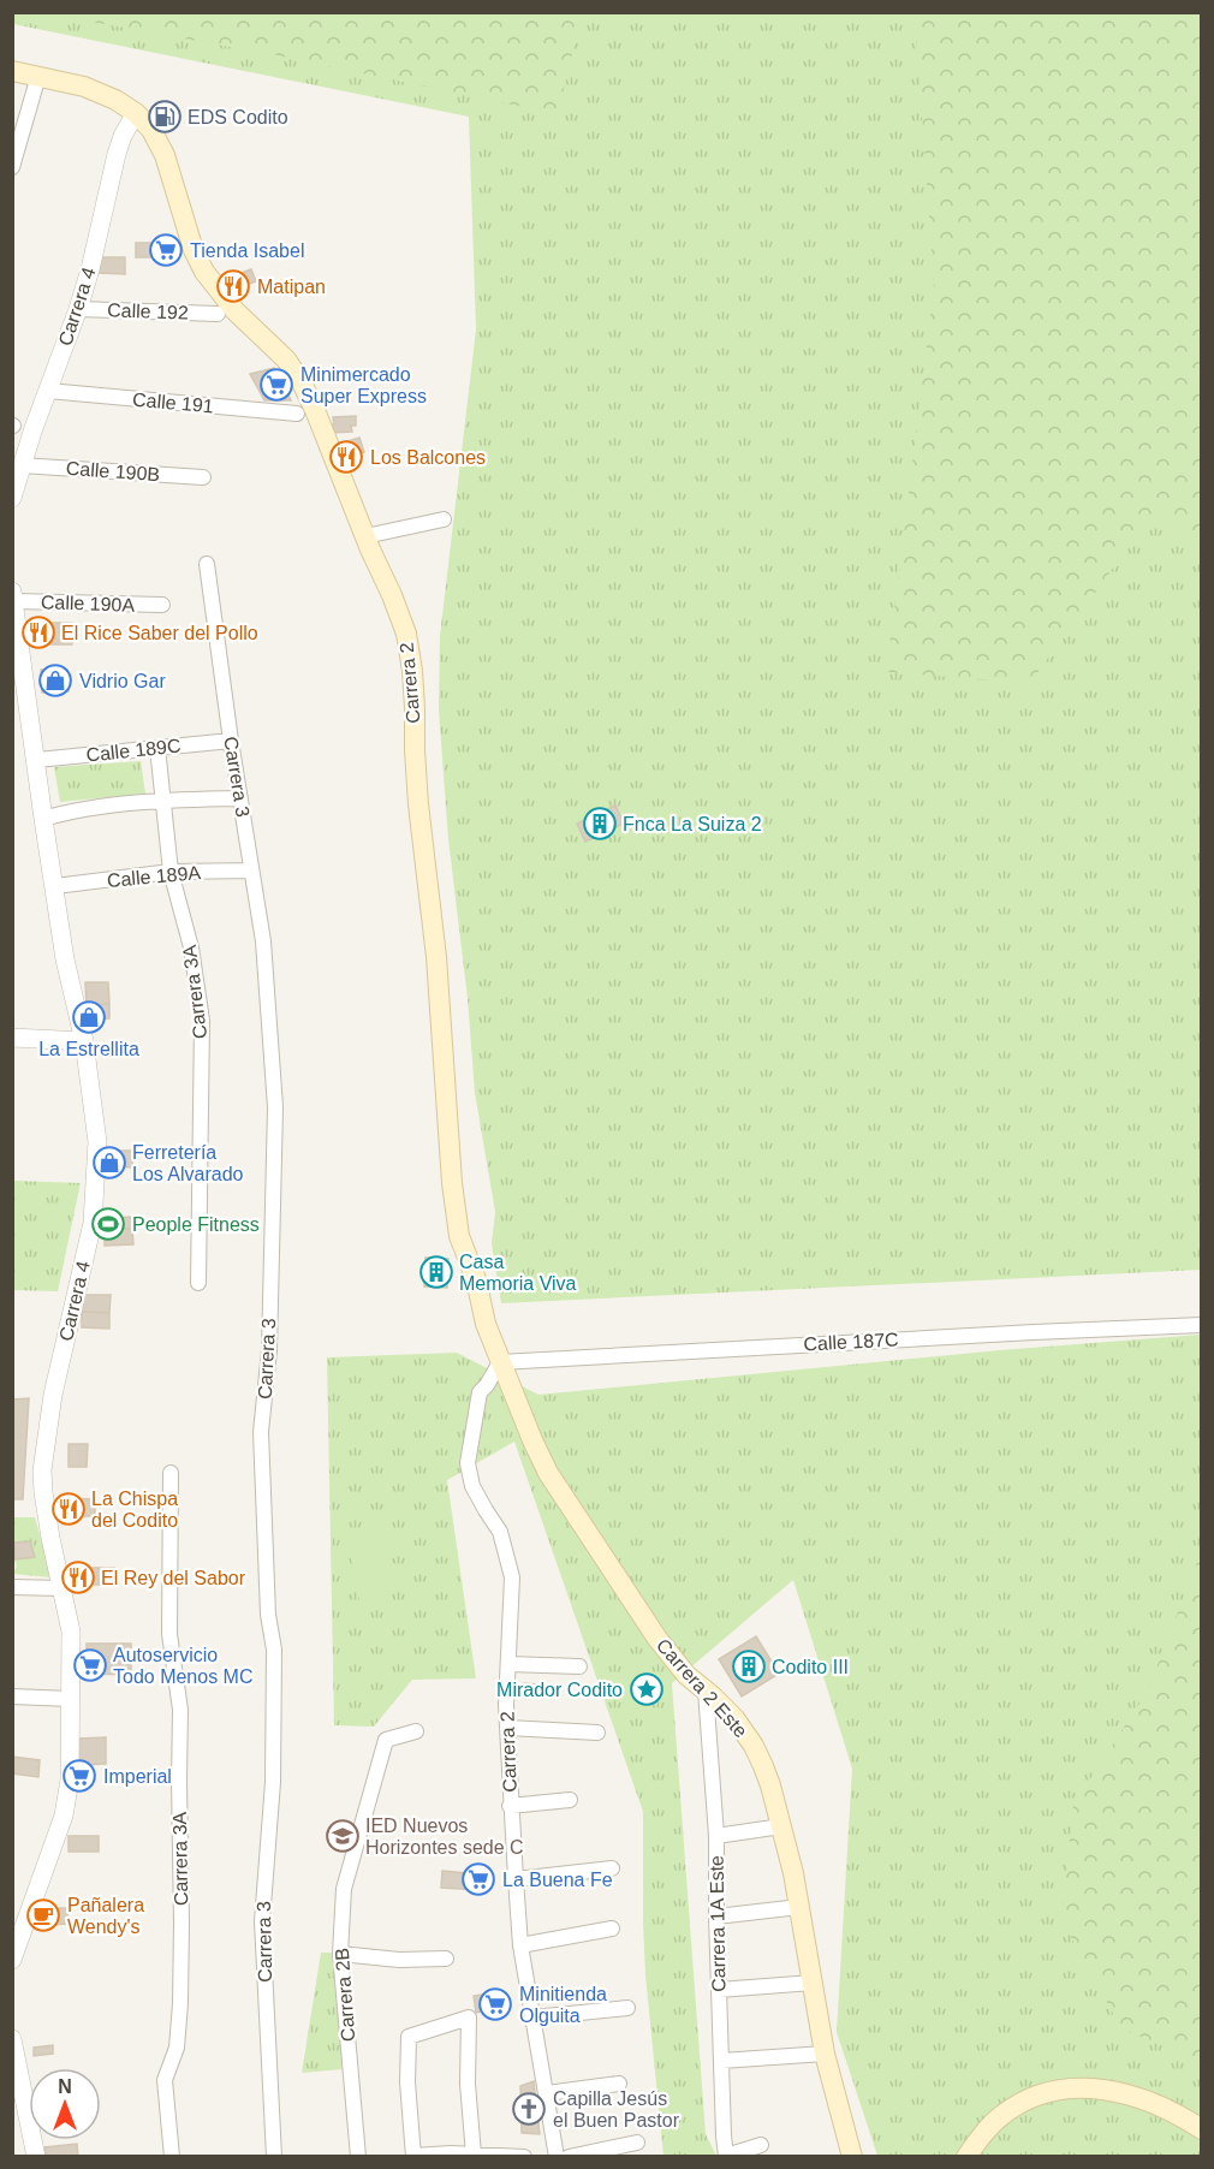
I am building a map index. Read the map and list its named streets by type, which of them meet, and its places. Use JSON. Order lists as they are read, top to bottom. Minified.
{"streets":{"main road":["Carrera 2","Carrera 2 Este"],"street":["Carrera 4","Calle 192","Calle 191","Calle 190B","Calle 190A","Calle 189C","Carrera 3","Calle 189A","Carrera 3A","Calle 187C","Carrera 1A Este","Carrera 2B"]},"crossings":[["Carrera 4","Calle 192"],["Carrera 4","Calle 191"],["Carrera 4","Calle 190B"],["Carrera 4","Calle 190A"],["Carrera 4","Carrera 2"],["Carrera 4","Calle 189C"],["Carrera 4","Calle 189A"],["Carrera 2","Calle 187C"],["Carrera 2","Carrera 2 Este"],["Calle 189C","Carrera 3"],["Calle 189C","Carrera 3A"],["Carrera 3","Calle 189A"],["Calle 189A","Carrera 3A"],["Calle 187C","Carrera 2 Este"],["Carrera 2 Este","Carrera 1A Este"]],"places":{"fuel station":["EDS Codito"],"supermarket":["Tienda Isabel","Minimercado Super Express","Autoservicio Todo Menos MC","Imperial","La Buena Fe","Minitienda Olguita"],"restaurant":["Matipan","Los Balcones","El Rice Saber del Pollo","La Chispa del Codito","El Rey del Sabor"],"shop":["Vidrio Gar","La Estrellita","Ferretería Los Alvarado"],"building":["Fnca La Suiza 2","Casa Memoria Viva","Codito III"],"sports":["People Fitness"],"place":["Mirador Codito"],"school or university":["IED Nuevos Horizontes sede C"],"cafe":["Pañalera Wendy's"],"church":["Capilla Jesús el Buen Pastor"]},"north":"top"}
